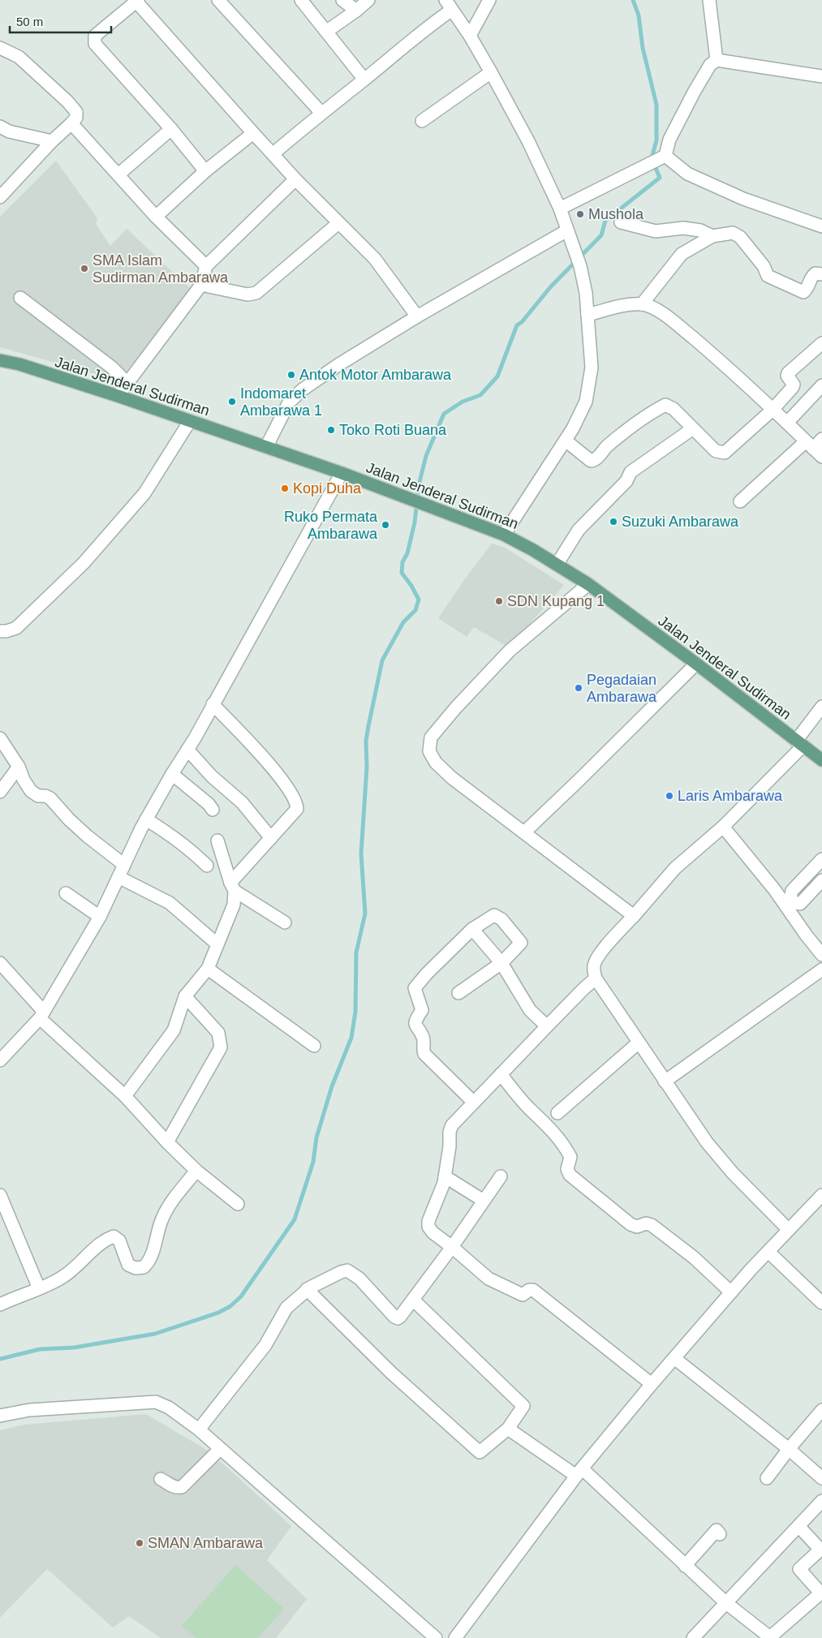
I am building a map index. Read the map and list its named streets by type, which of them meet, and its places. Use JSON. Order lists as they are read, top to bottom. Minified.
{"streets":{"main road":["Jalan Jenderal Sudirman"]},"places":["Mushola","SMA Islam Sudirman Ambarawa","Antok Motor Ambarawa","Indomaret Ambarawa 1","Toko Roti Buana","Kopi Duha","Suzuki Ambarawa","Ruko Permata Ambarawa","SDN Kupang 1","Pegadaian Ambarawa","Laris Ambarawa","SMAN Ambarawa"],"scale_bar":"50 m"}
